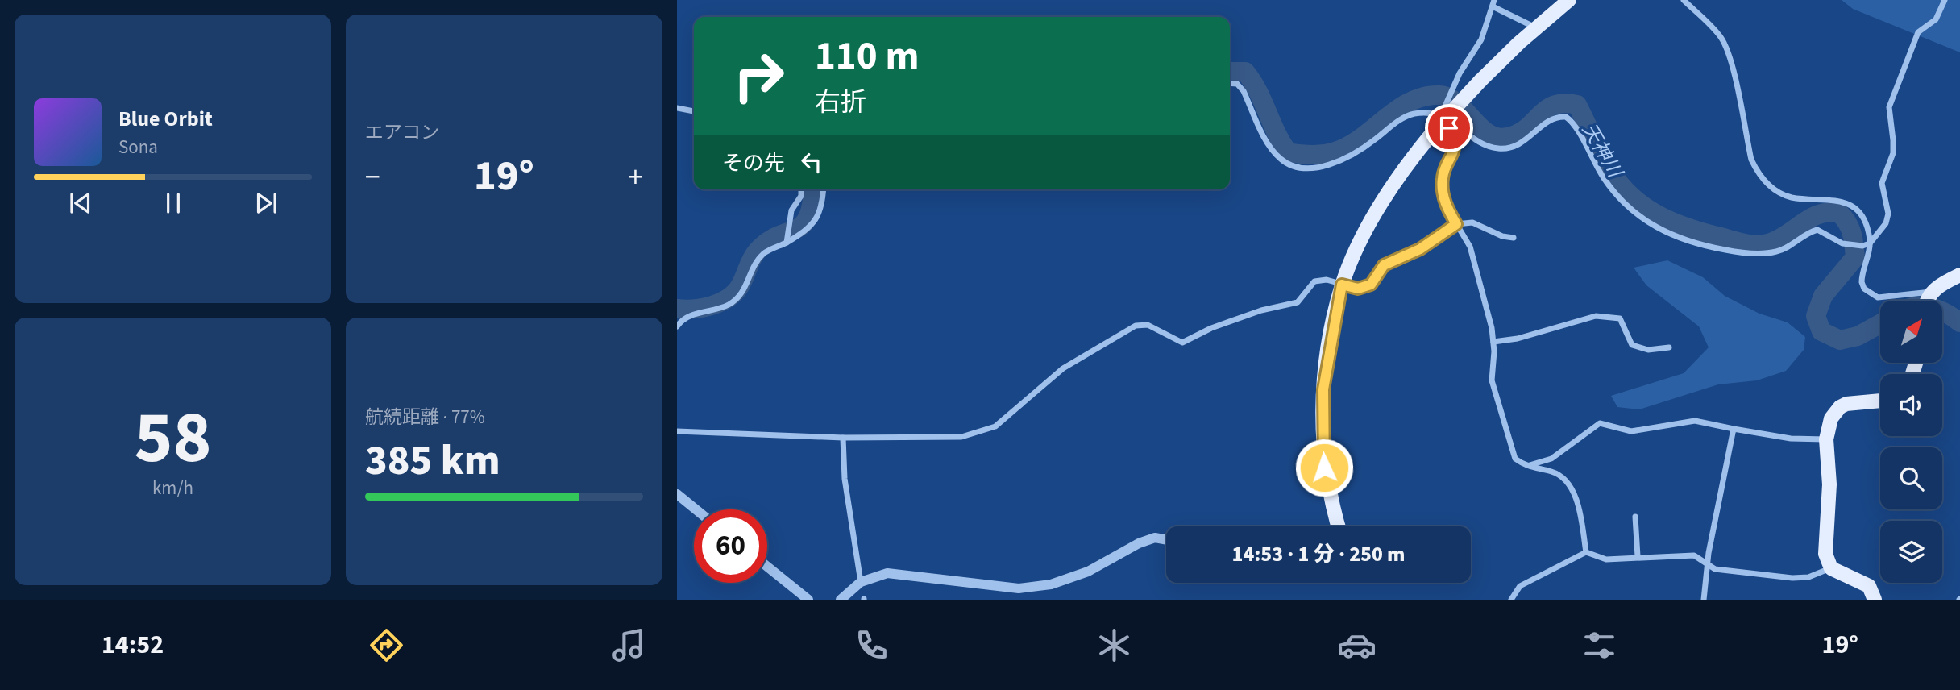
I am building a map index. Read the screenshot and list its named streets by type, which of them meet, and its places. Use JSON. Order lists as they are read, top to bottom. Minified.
{"water":["天神川"],"north":"top right","page":{"tile":["エアコン",["58","km/h"],["航続距離 · 77%","385 km"]],"turn":["110 m","右折"],"song":["Blue Orbit","Sona"],"then":"その先","heat":["−","19°","+"],"limit":"60","trip":"14:53 · 1 分 · 250 m","tabs":["14:52","19°"]}}
